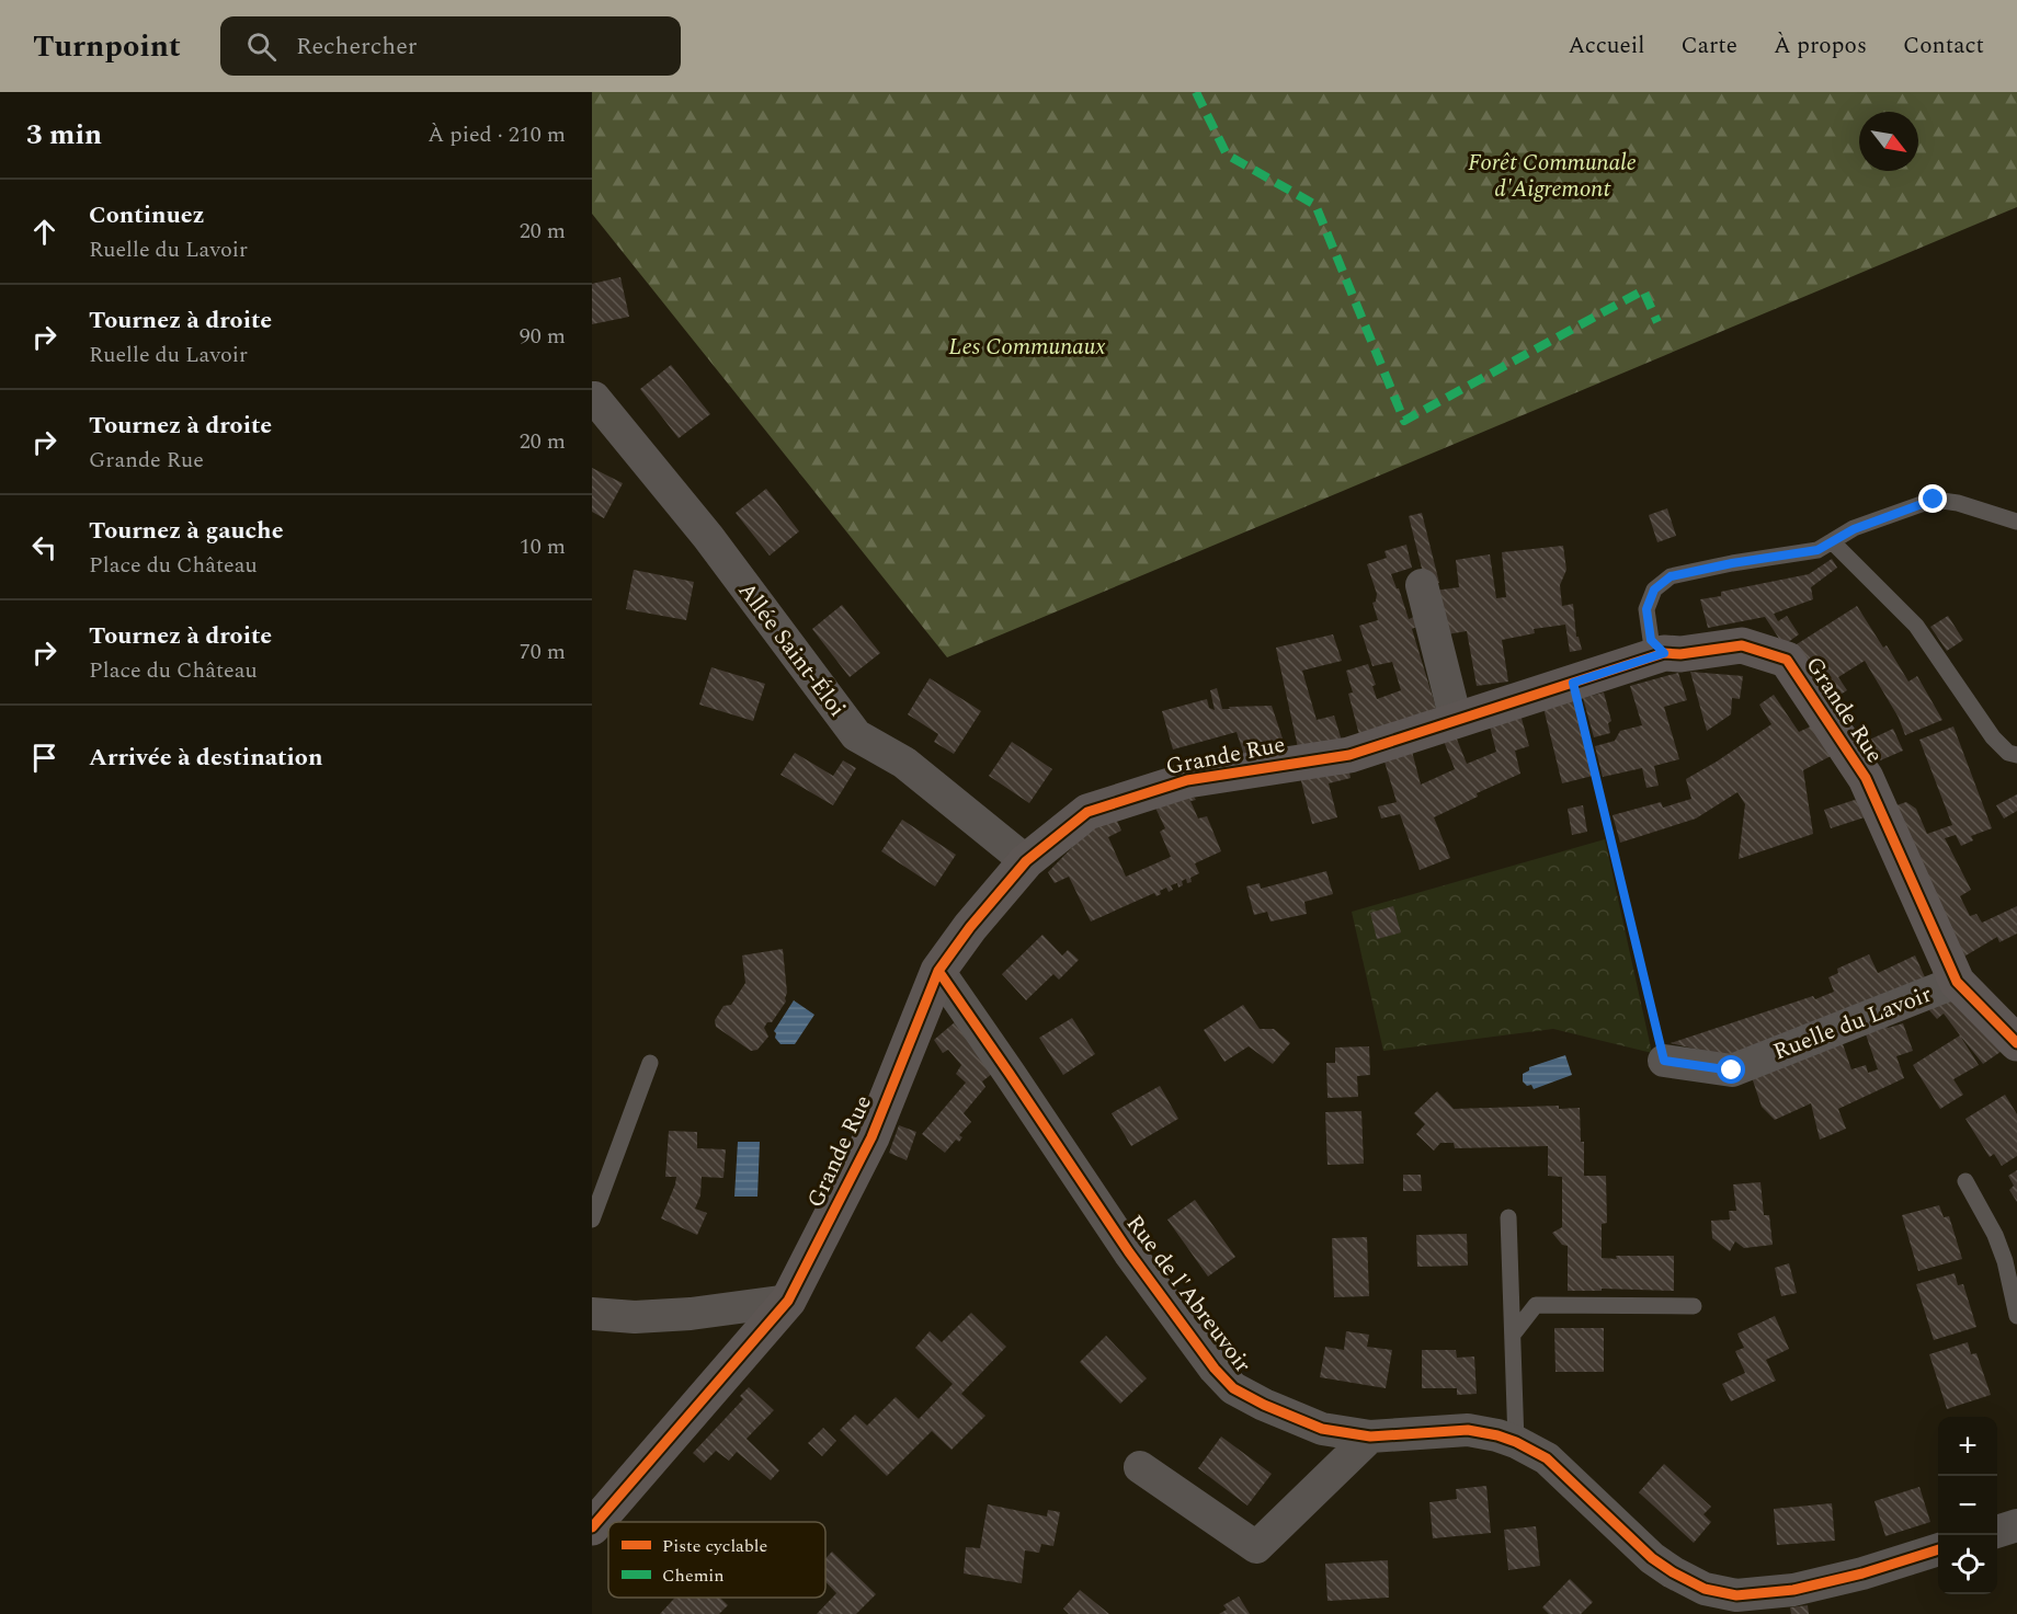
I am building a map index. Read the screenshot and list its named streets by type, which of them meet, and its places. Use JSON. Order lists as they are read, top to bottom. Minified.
{"streets":{"street":["Allée Saint-Éloi","Grande Rue","Ruelle du Lavoir","Rue de l'Abreuvoir"]},"crossings":[["Allée Saint-Éloi","Grande Rue"],["Grande Rue","Ruelle du Lavoir"],["Grande Rue","Rue de l'Abreuvoir"]],"parks":["Forêt Communale d'Aigremont","Les Communaux"],"legend":["Piste cyclable","Chemin"],"north":"bottom right","page":{"header":"Turnpoint","search":"Rechercher","nav":["Accueil","Carte","À propos","Contact"],"heading":["3 min","À pied · 210 m"],"list":[["Continuez","Ruelle du Lavoir","20 m"],["Tournez à droite","Ruelle du Lavoir","90 m"],["Tournez à droite","Grande Rue","20 m"],["Tournez à gauche","Place du Château","10 m"],["Tournez à droite","Place du Château","70 m"],"Arrivée à destination"],"map_buttons":["+","−"]}}
